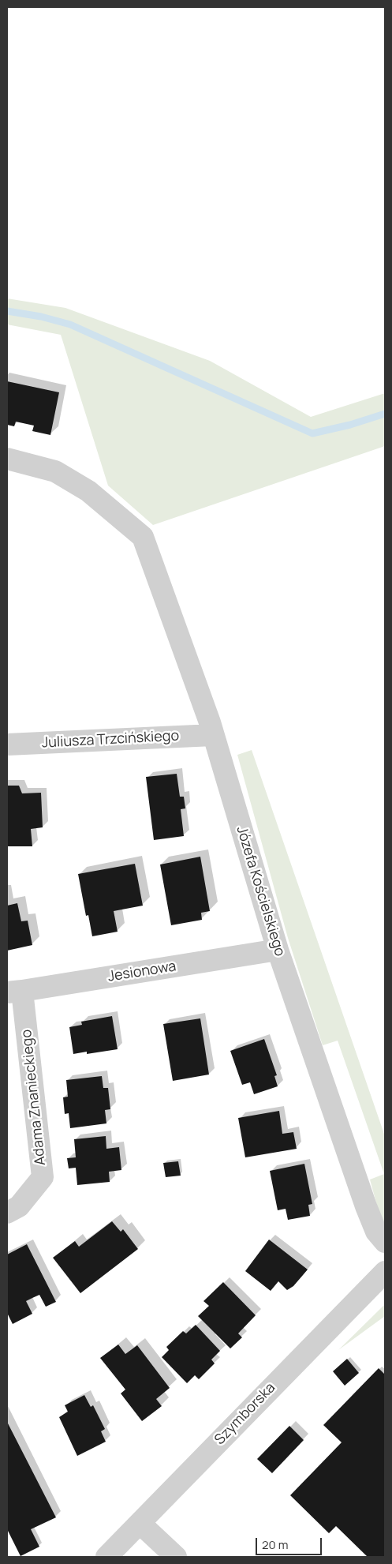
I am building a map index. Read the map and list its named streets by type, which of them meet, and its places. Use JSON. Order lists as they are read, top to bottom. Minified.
{"streets":{"street":["Juliusza Trzcińskiego","Józefa Kościelskiego","Jesionowa","Adama Znanieckiego","Szymborska"]},"crossings":[["Juliusza Trzcińskiego","Józefa Kościelskiego"],["Józefa Kościelskiego","Jesionowa"],["Jesionowa","Adama Znanieckiego"]],"scale_bar":"20 m"}
